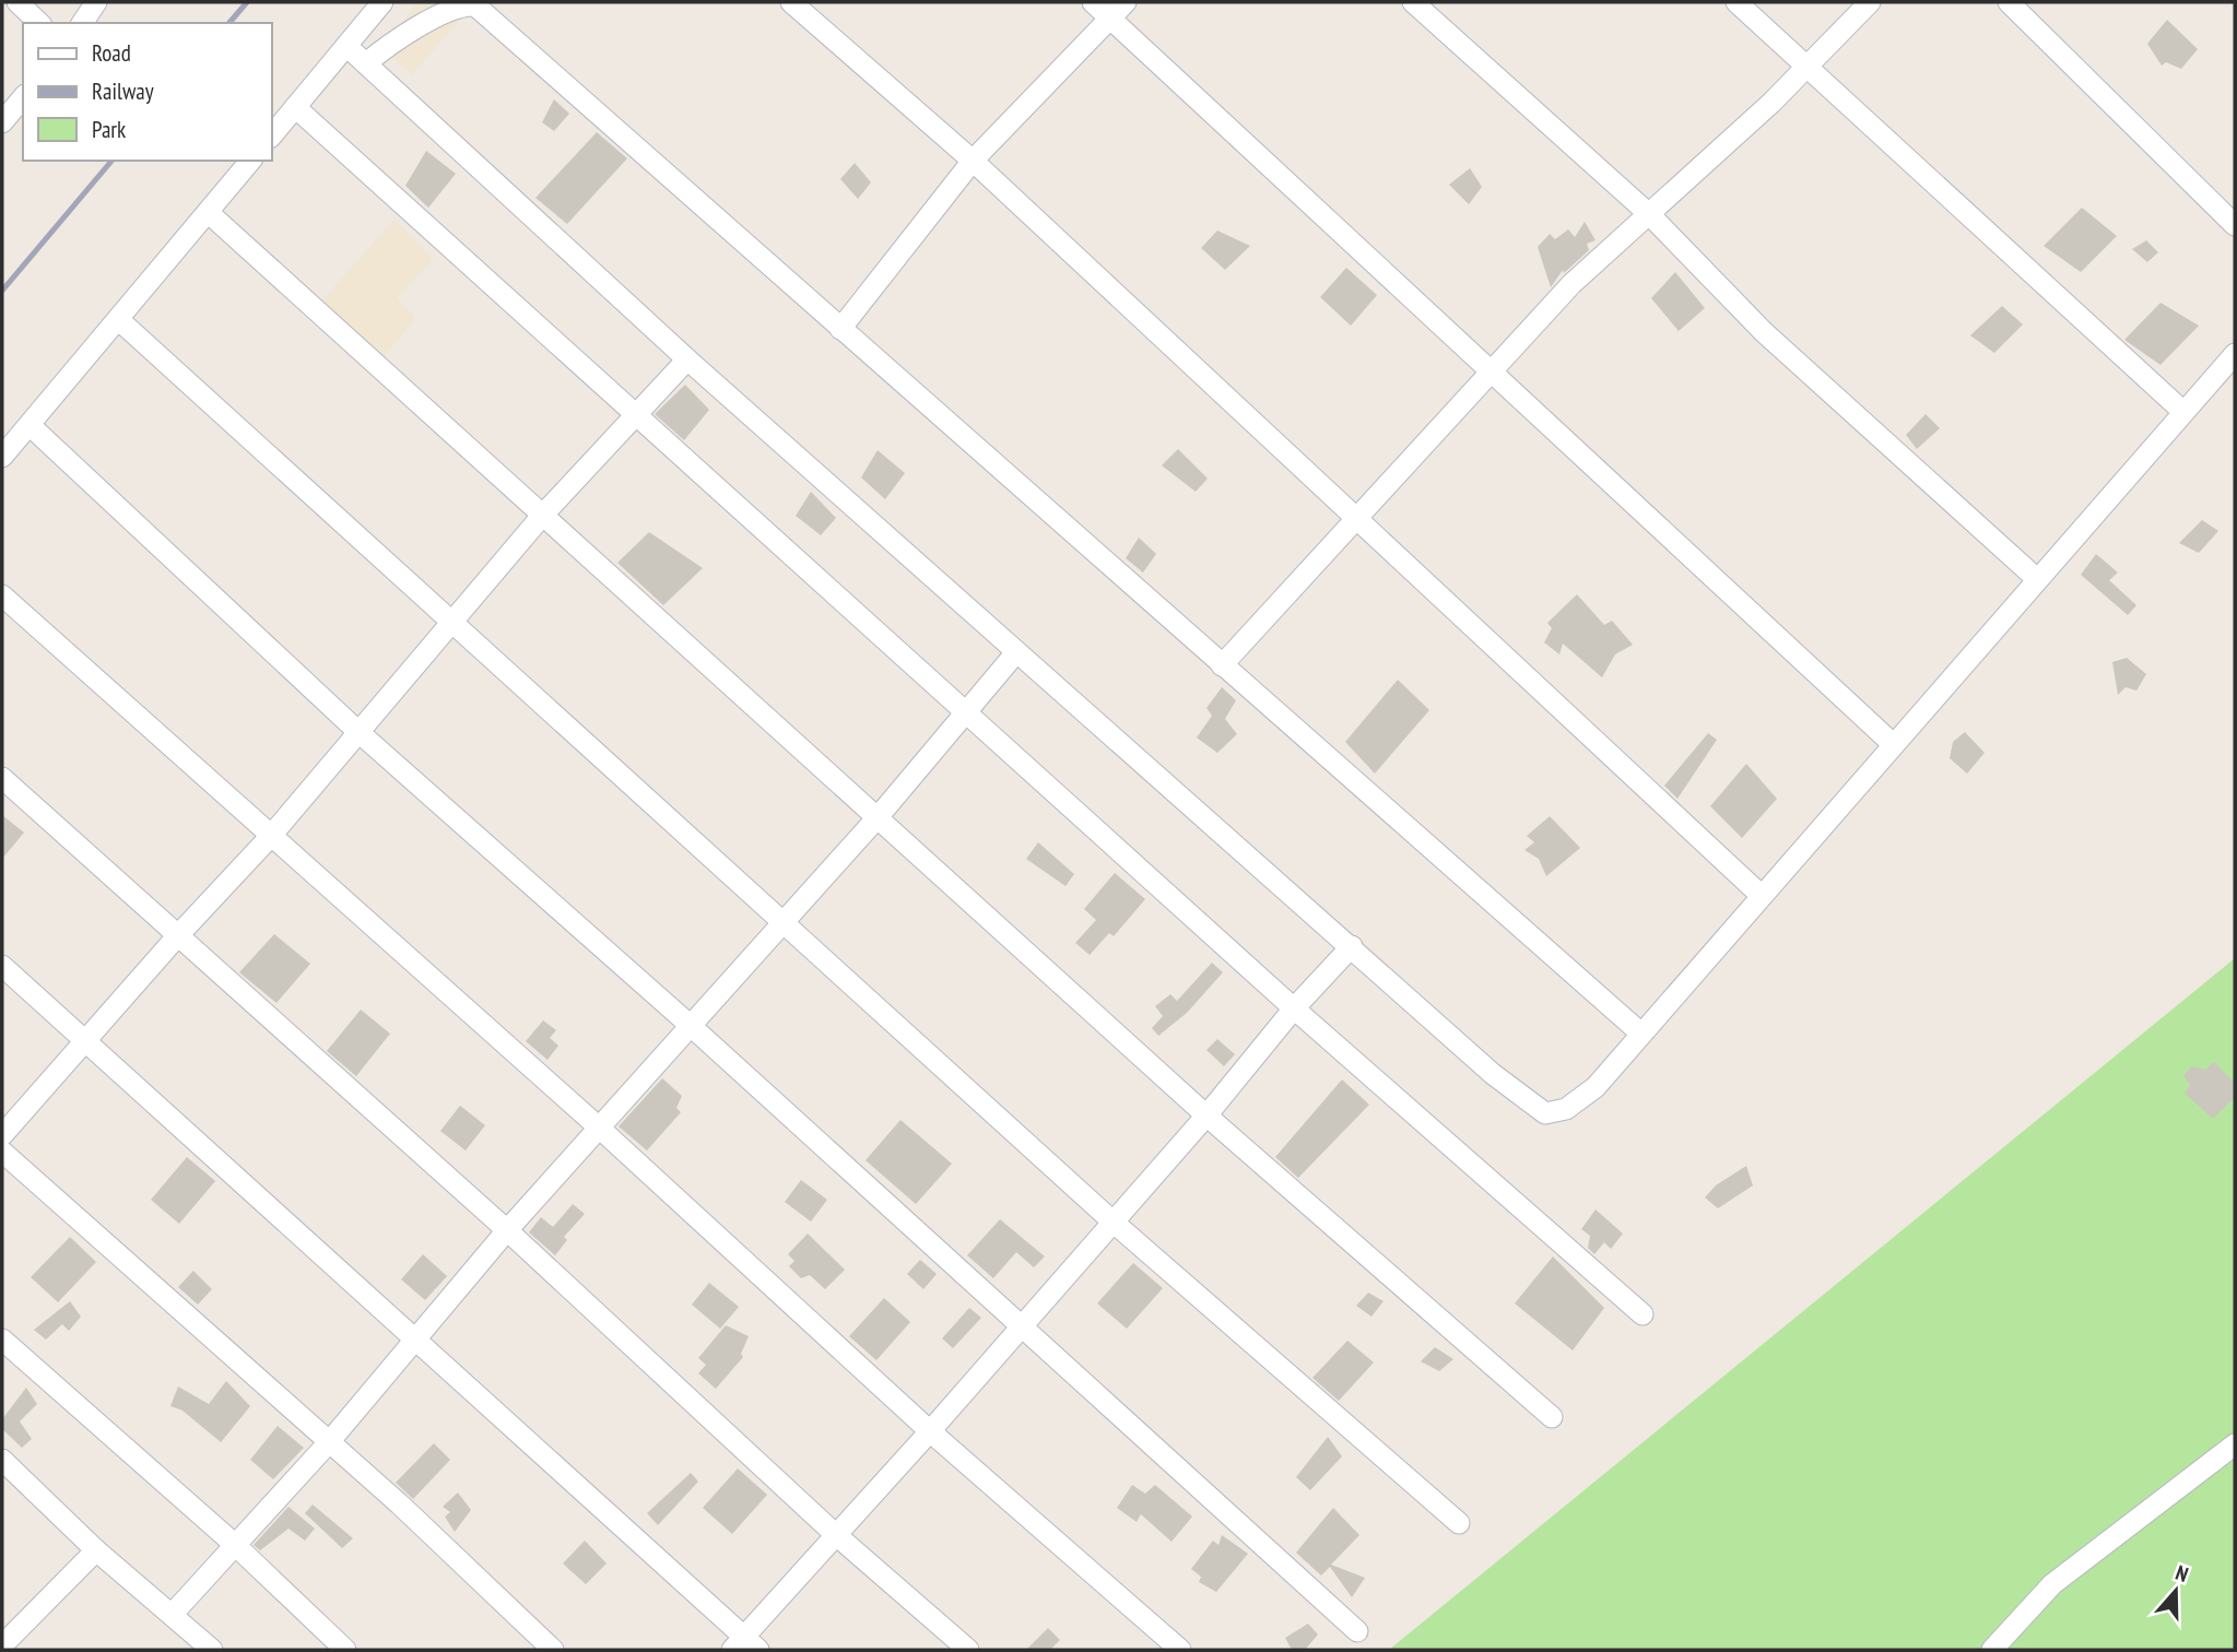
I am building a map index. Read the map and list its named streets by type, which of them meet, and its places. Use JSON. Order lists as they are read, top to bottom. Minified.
{"legend":["Road","Railway","Park"],"north":"top"}
